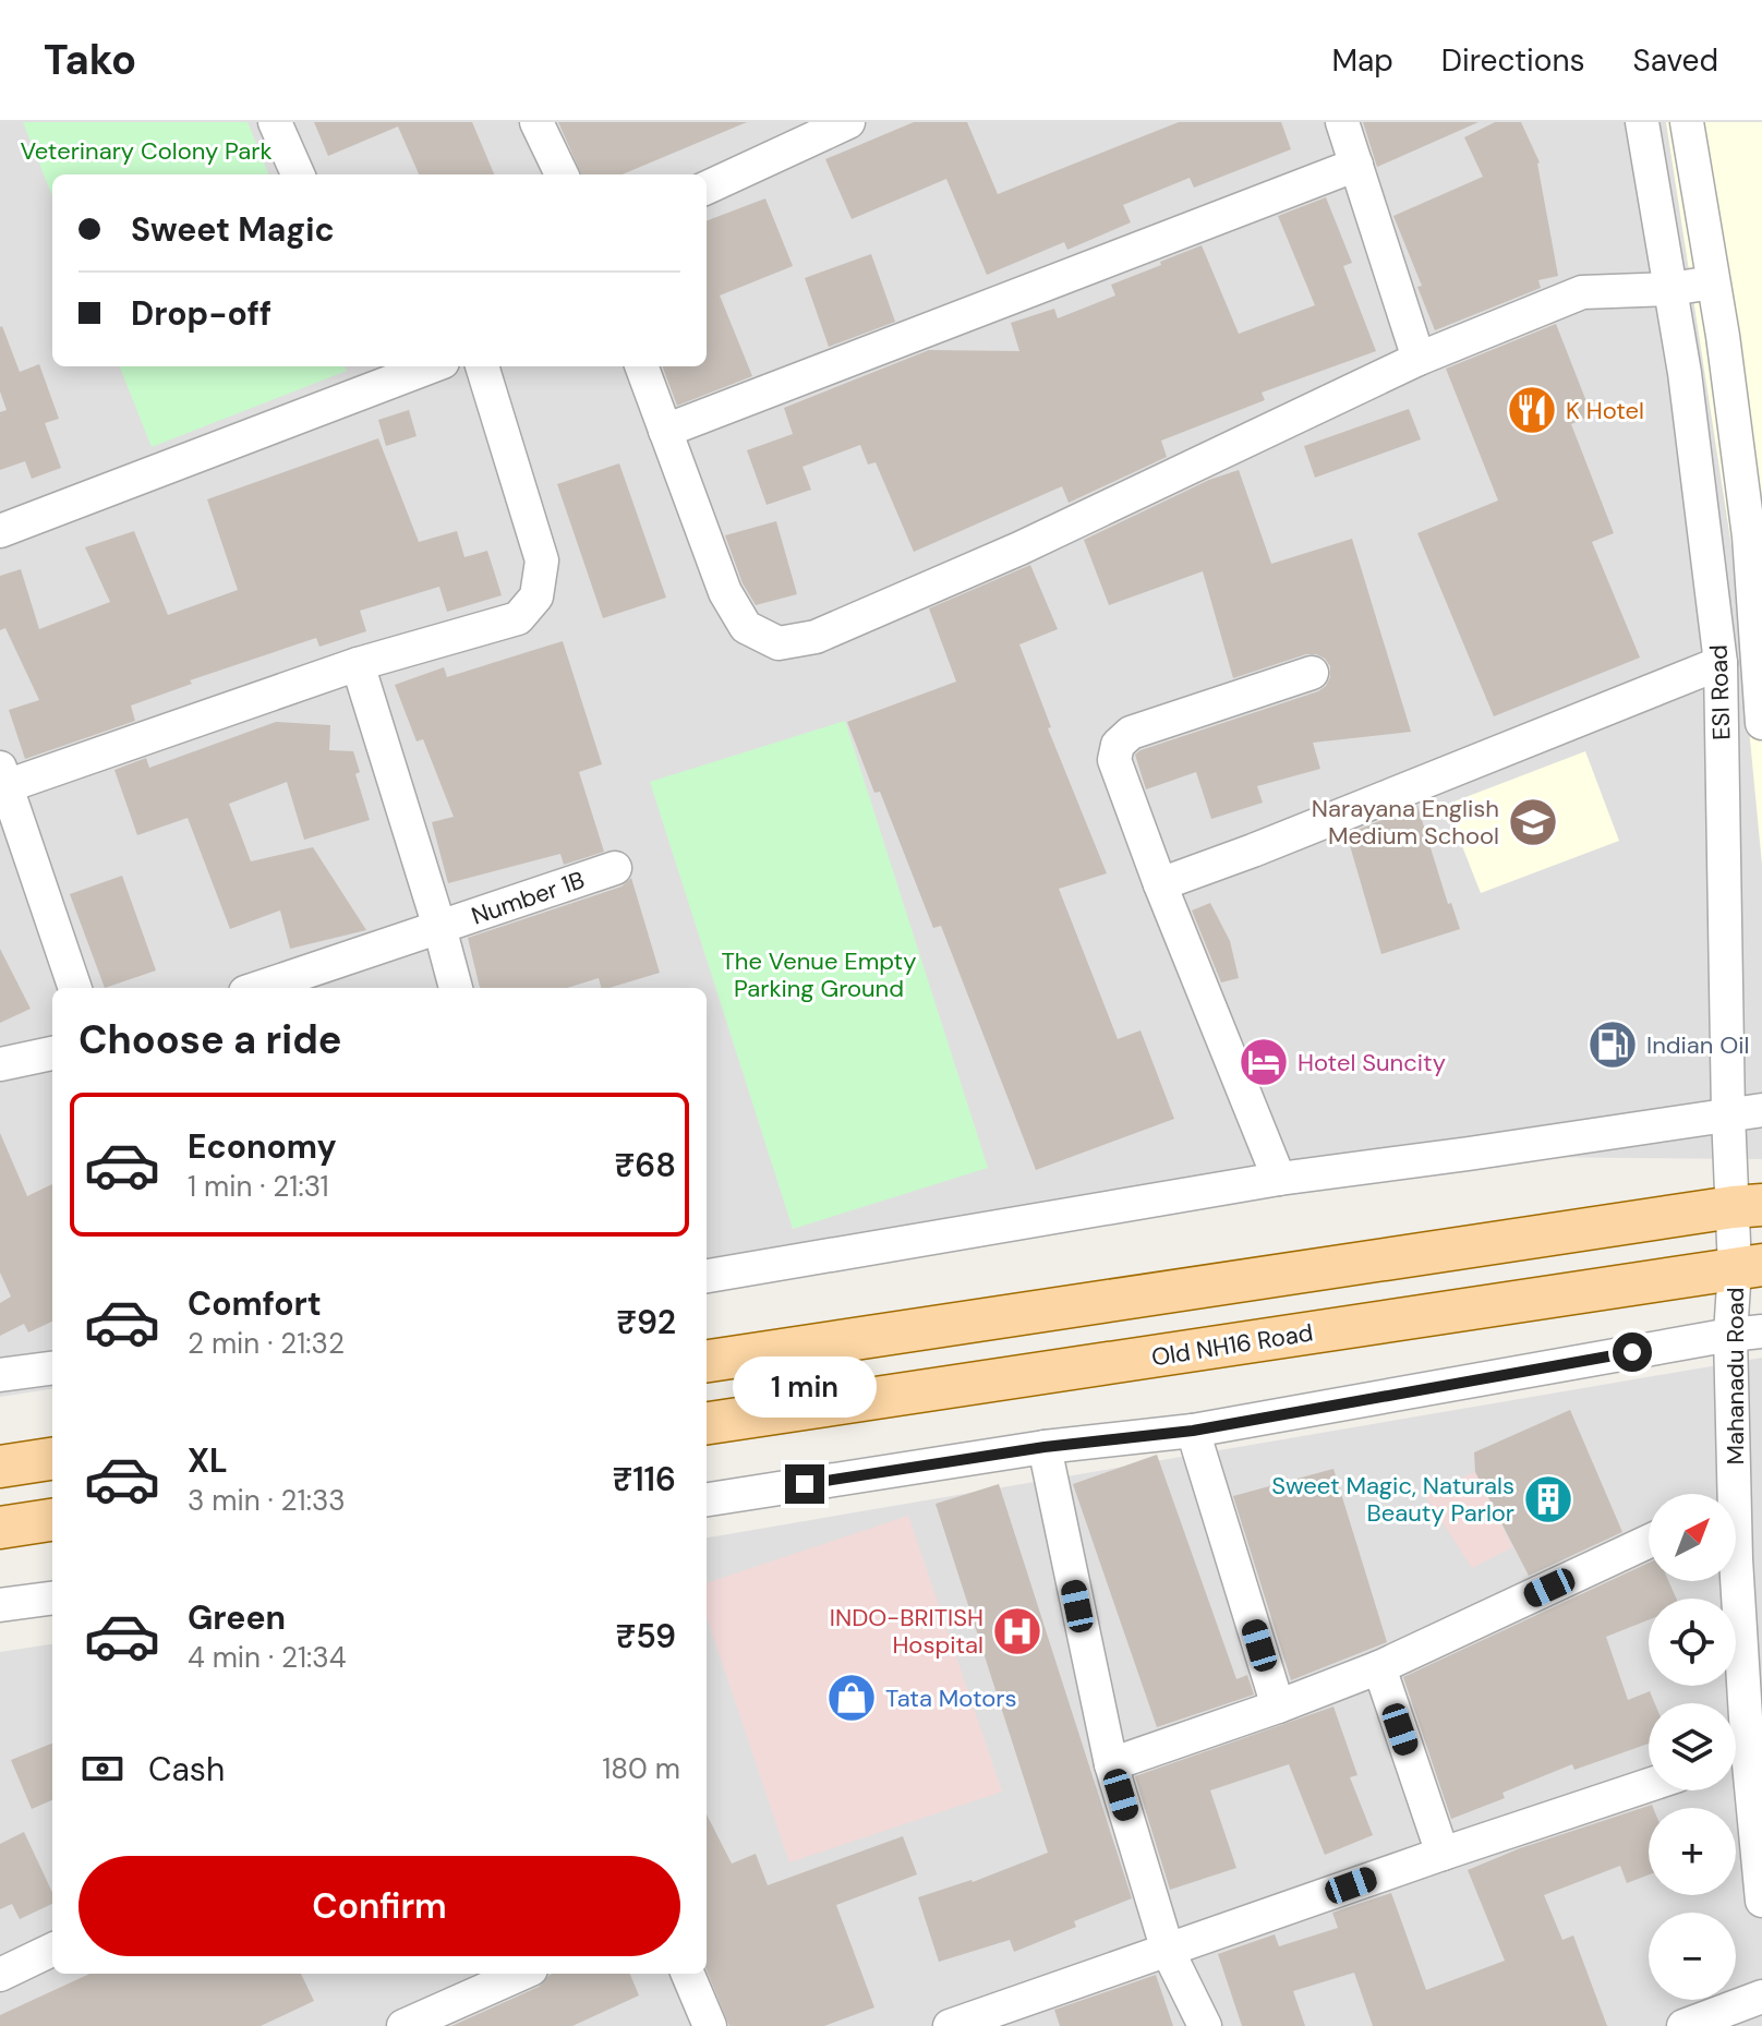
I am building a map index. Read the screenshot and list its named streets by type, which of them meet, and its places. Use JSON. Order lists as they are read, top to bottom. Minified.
{"streets":{"main road":["Old NH16 Road"],"street":["ESI Road","Number 1B","Mahanadu Road"]},"crossings":[["ESI Road","Old NH16 Road"],["ESI Road","Mahanadu Road"],["Old NH16 Road","Mahanadu Road"]],"parks":["Veterinary Colony Park","The Venue Empty Parking Ground"],"places":{"restaurant":["K Hotel"],"school or university":["Narayana English Medium School"],"fuel station":["Indian Oil"],"hotel":["Hotel Suncity"],"building":["Sweet Magic, Naturals Beauty Parlor"],"hospital":["INDO-BRITISH Hospital"],"shop":["Tata Motors"]},"north":"top right","page":{"header":"Tako","nav":["Map","Directions","Saved"],"banner":["Sweet Magic","Drop-off"],"heading":"Choose a ride","list":[{"name":"Economy","note":"1 min · 21:31","value":"₹68"},{"name":"Comfort","note":"2 min · 21:32","value":"₹92"},{"name":"XL","note":"3 min · 21:33","value":"₹116"},{"name":"Green","note":"4 min · 21:34","value":"₹59"}],"bubble":"1 min","map_buttons":["+","−"],"pay":["Cash","180 m"],"buttons":"Confirm"}}
